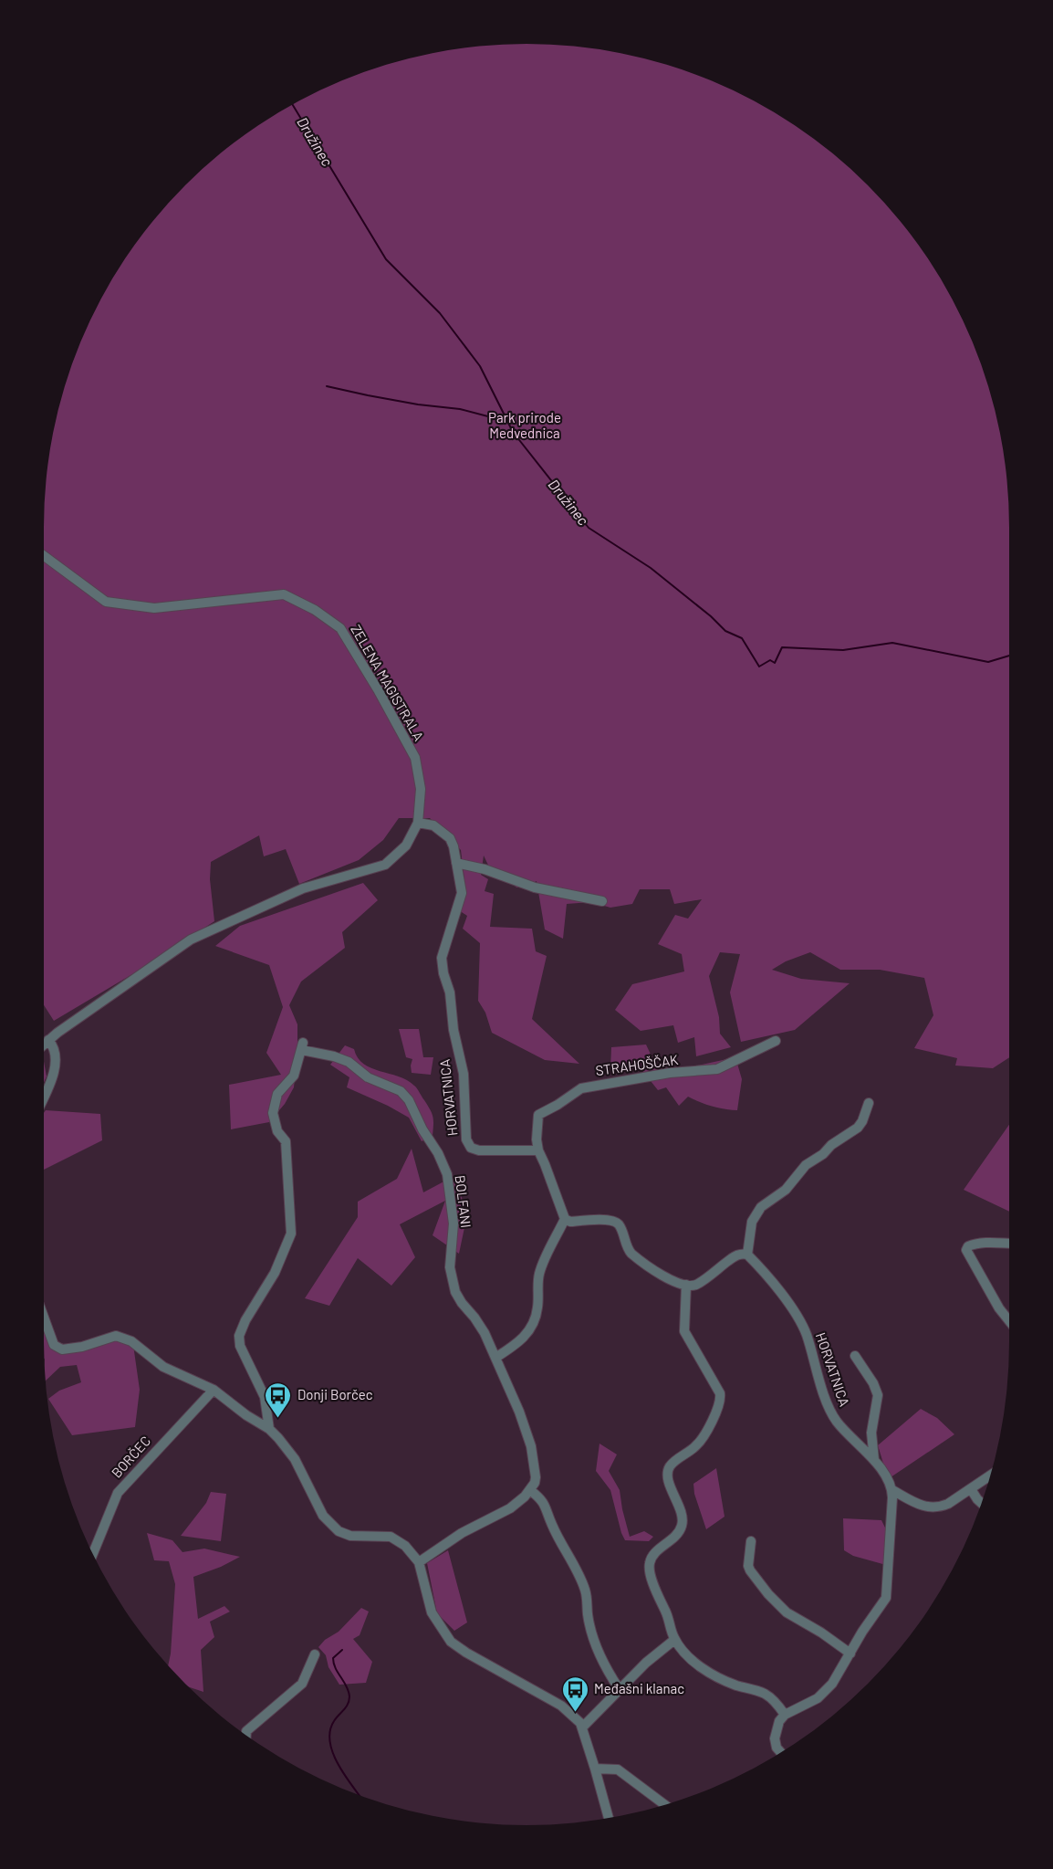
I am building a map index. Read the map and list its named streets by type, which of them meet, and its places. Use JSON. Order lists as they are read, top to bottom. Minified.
{"streets":{"street":["ZELENA MAGISTRALA","STRAHOŠČAK","HORVATNICA","BOLFANI","BORČEC"]},"crossings":[["ZELENA MAGISTRALA","HORVATNICA"],["STRAHOŠČAK","HORVATNICA"]],"water":["Družinec"],"parks":["Park prirode Medvednica"],"places":{"bus stop":["Donji Borčec","Međašni klanac"]}}
